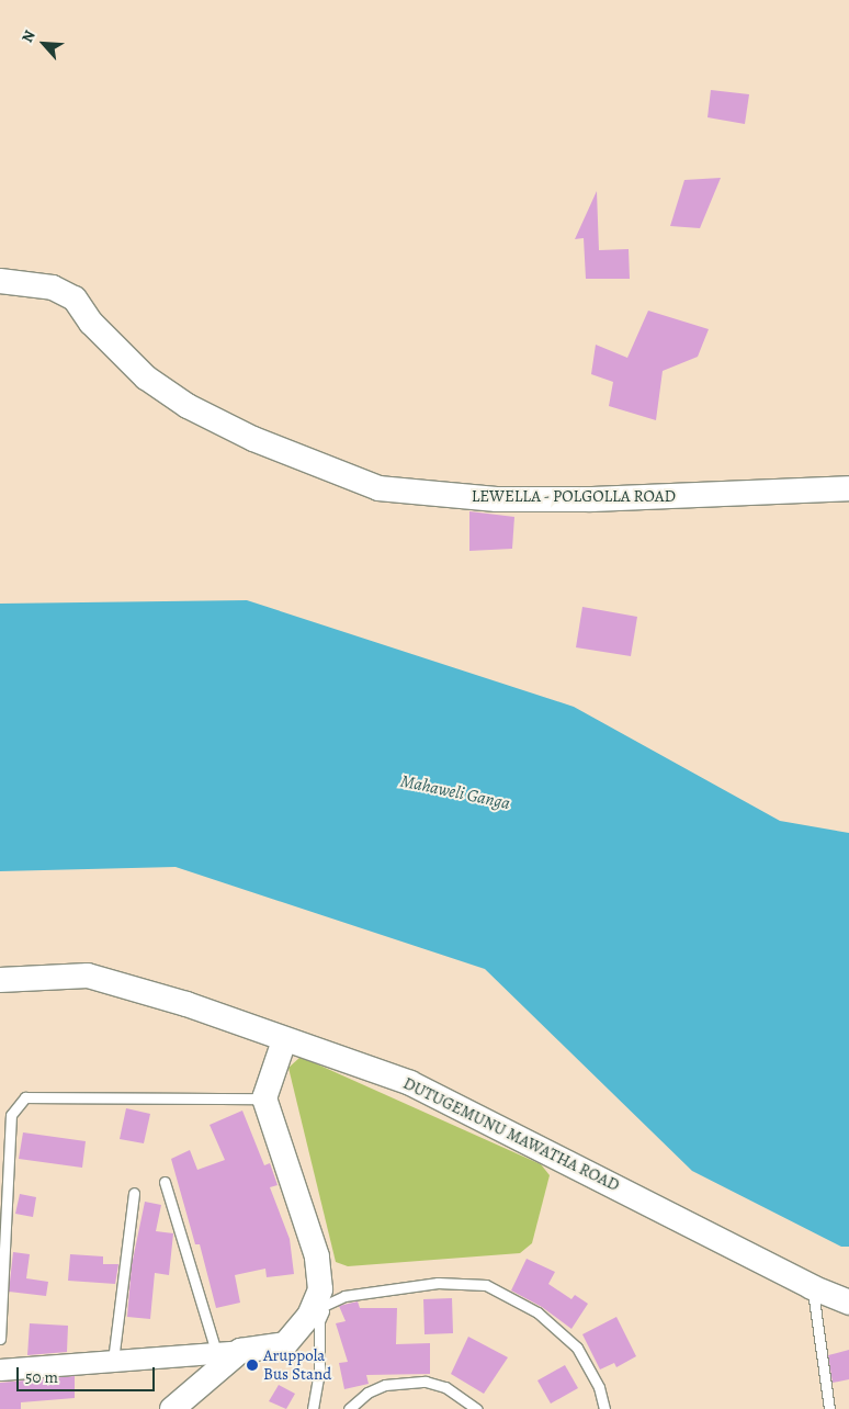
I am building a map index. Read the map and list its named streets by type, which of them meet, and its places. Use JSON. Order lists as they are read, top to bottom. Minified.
{"streets":{"street":["LEWELLA - POLGOLLA ROAD","DUTUGEMUNU MAWATHA ROAD"]},"water":["Mahaweli Ganga"],"places":["Aruppola Bus Stand"],"scale_bar":"50 m","north":"top left"}
